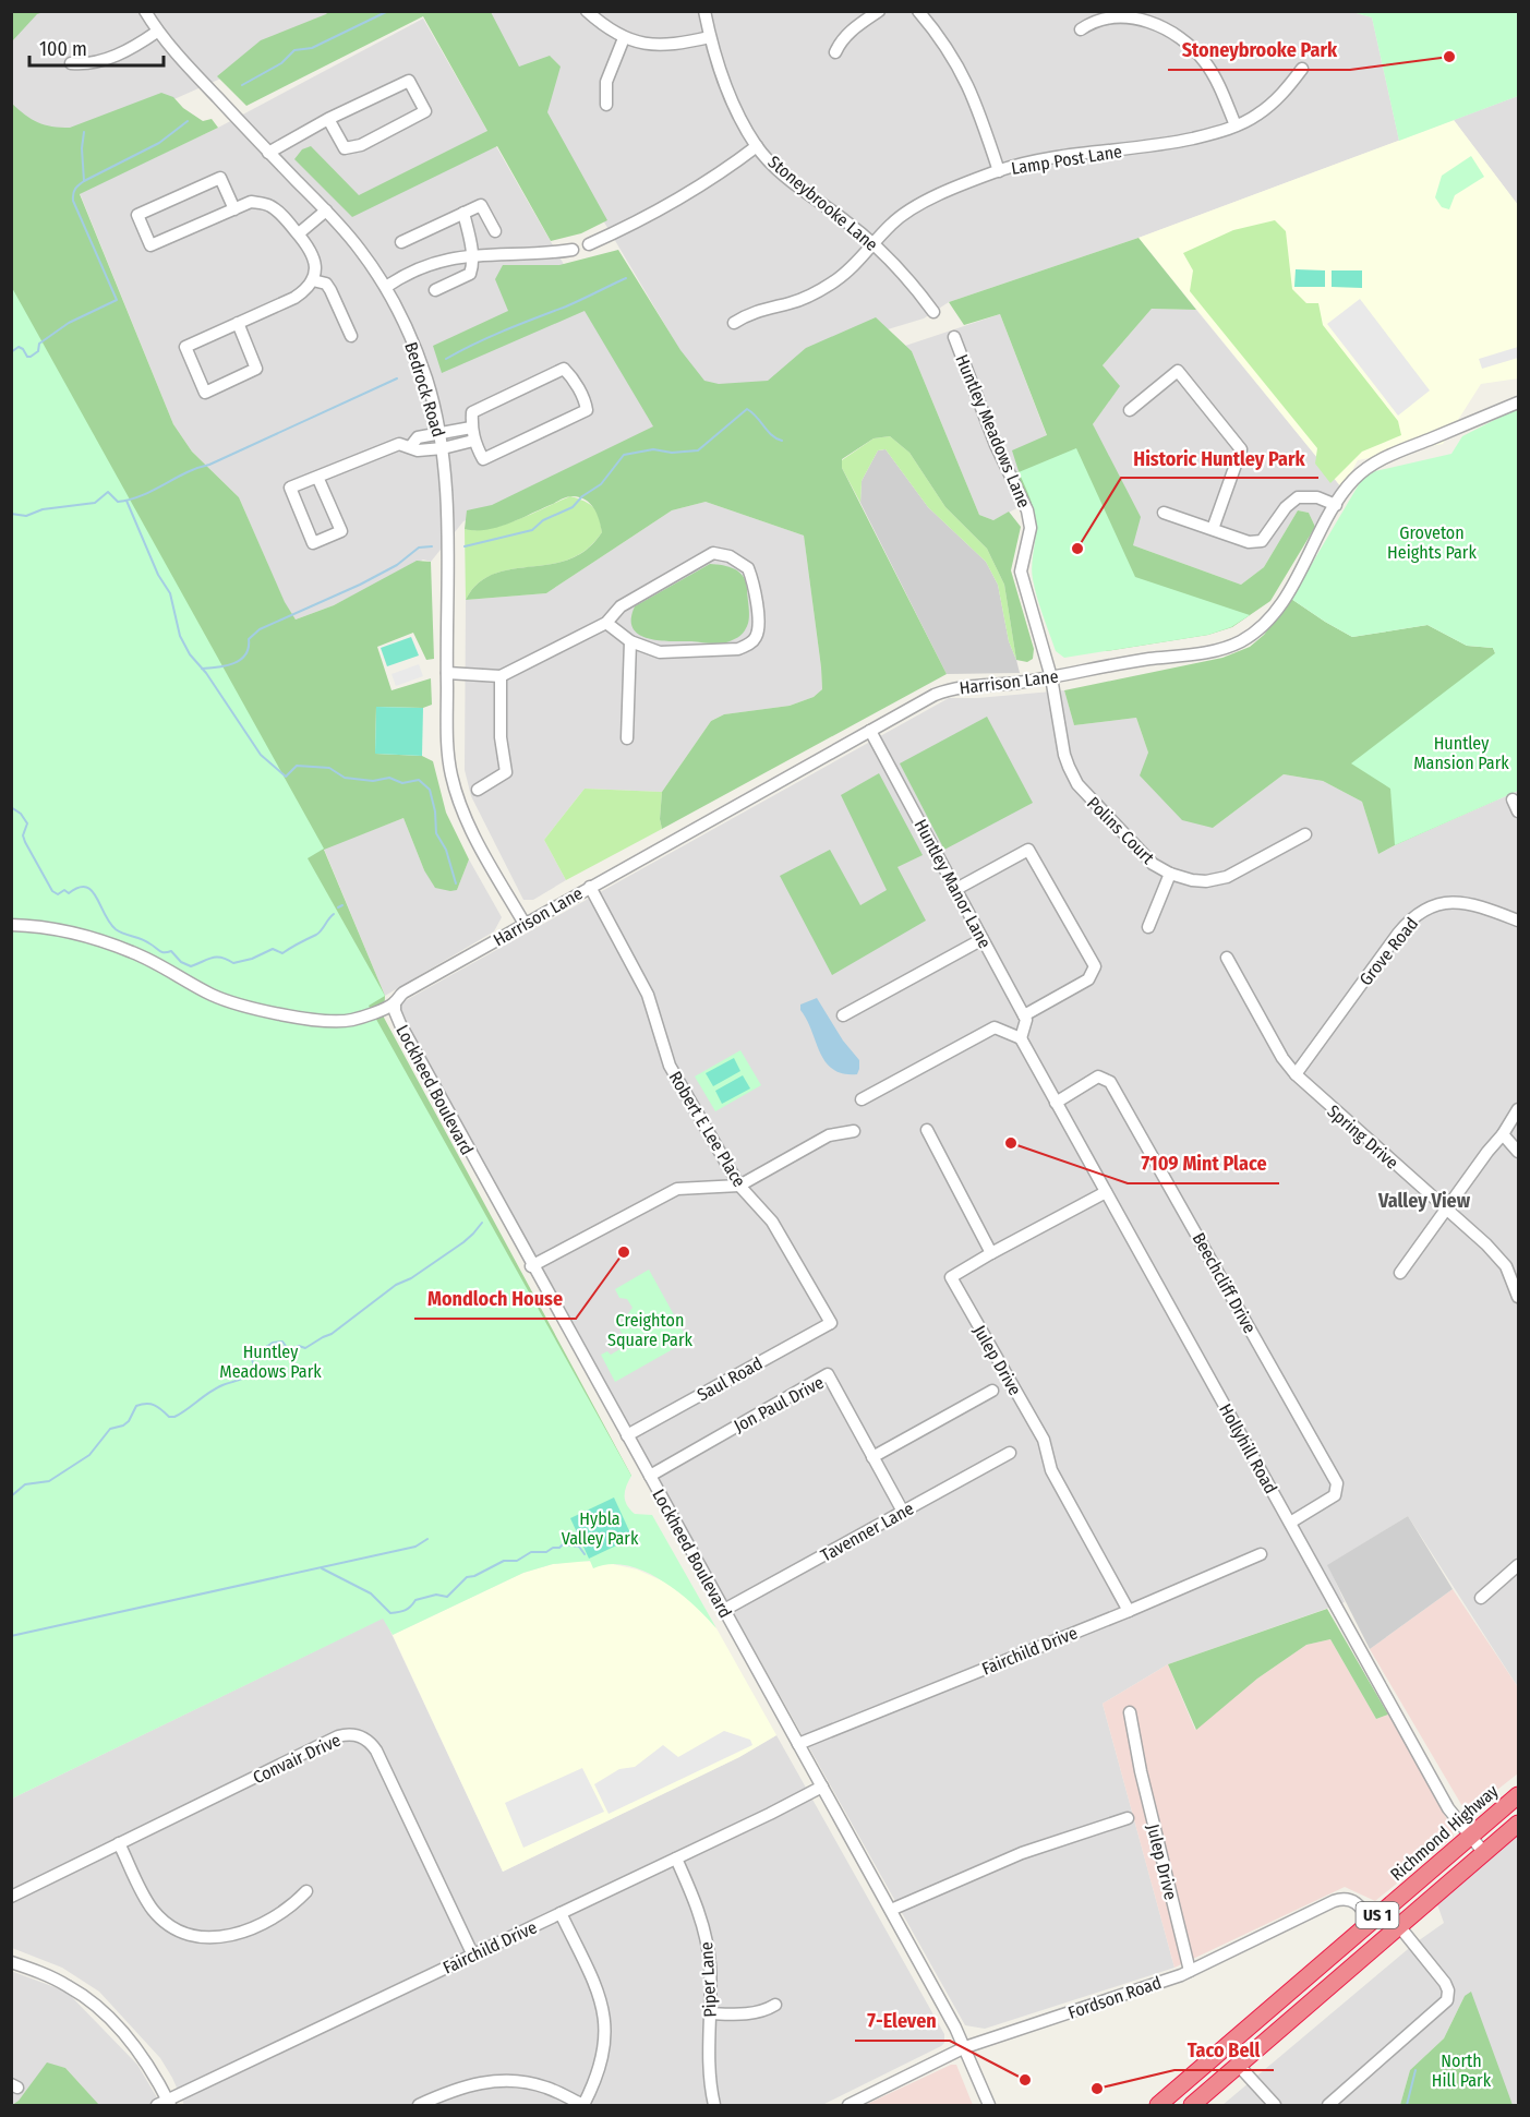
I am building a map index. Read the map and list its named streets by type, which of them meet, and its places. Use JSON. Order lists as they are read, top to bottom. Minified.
{"streets":{"highway":["Richmond Highway","US 1"],"street":["Lamp Post Lane","Stoneybrooke Lane","Bedrock Road","Huntley Meadows Lane","Harrison Lane","Polins Court","Huntley Manor Lane","Grove Road","Lockheed Boulevard","Robert E Lee Place","Spring Drive","Beechcliff Drive","Julep Drive","Saul Road","Jon Paul Drive","Hollyhill Road","Tavenner Lane","Fairchild Drive","Convair Drive","Piper Lane","Fordson Road"]},"crossings":[["Lamp Post Lane","Stoneybrooke Lane"],["Bedrock Road","Harrison Lane"],["Huntley Meadows Lane","Harrison Lane"],["Huntley Meadows Lane","Polins Court"],["Harrison Lane","Polins Court"],["Harrison Lane","Huntley Manor Lane"],["Harrison Lane","Lockheed Boulevard"],["Harrison Lane","Robert E Lee Place"],["Grove Road","Spring Drive"],["Lockheed Boulevard","Saul Road"],["Lockheed Boulevard","Jon Paul Drive"],["Lockheed Boulevard","Tavenner Lane"],["Lockheed Boulevard","Fairchild Drive"],["Lockheed Boulevard","Fordson Road"],["Robert E Lee Place","Saul Road"],["Beechcliff Drive","Hollyhill Road"],["Julep Drive","Fairchild Drive"],["Julep Drive","Fordson Road"],["Jon Paul Drive","Tavenner Lane"],["Hollyhill Road","Richmond Highway"],["Hollyhill Road","US 1"],["Fairchild Drive","Convair Drive"],["Fairchild Drive","Piper Lane"],["Richmond Highway","Fordson Road"]],"districts":["Valley View"],"parks":["Groveton Heights Park","Huntley Mansion Park","Creighton Square Park","Huntley Meadows Park","Hybla Valley Park","North Hill Park"],"places":["Stoneybrooke Park","Historic Huntley Park","7109 Mint Place","Mondloch House","7-Eleven","Taco Bell"],"scale_bar":"100 m"}
